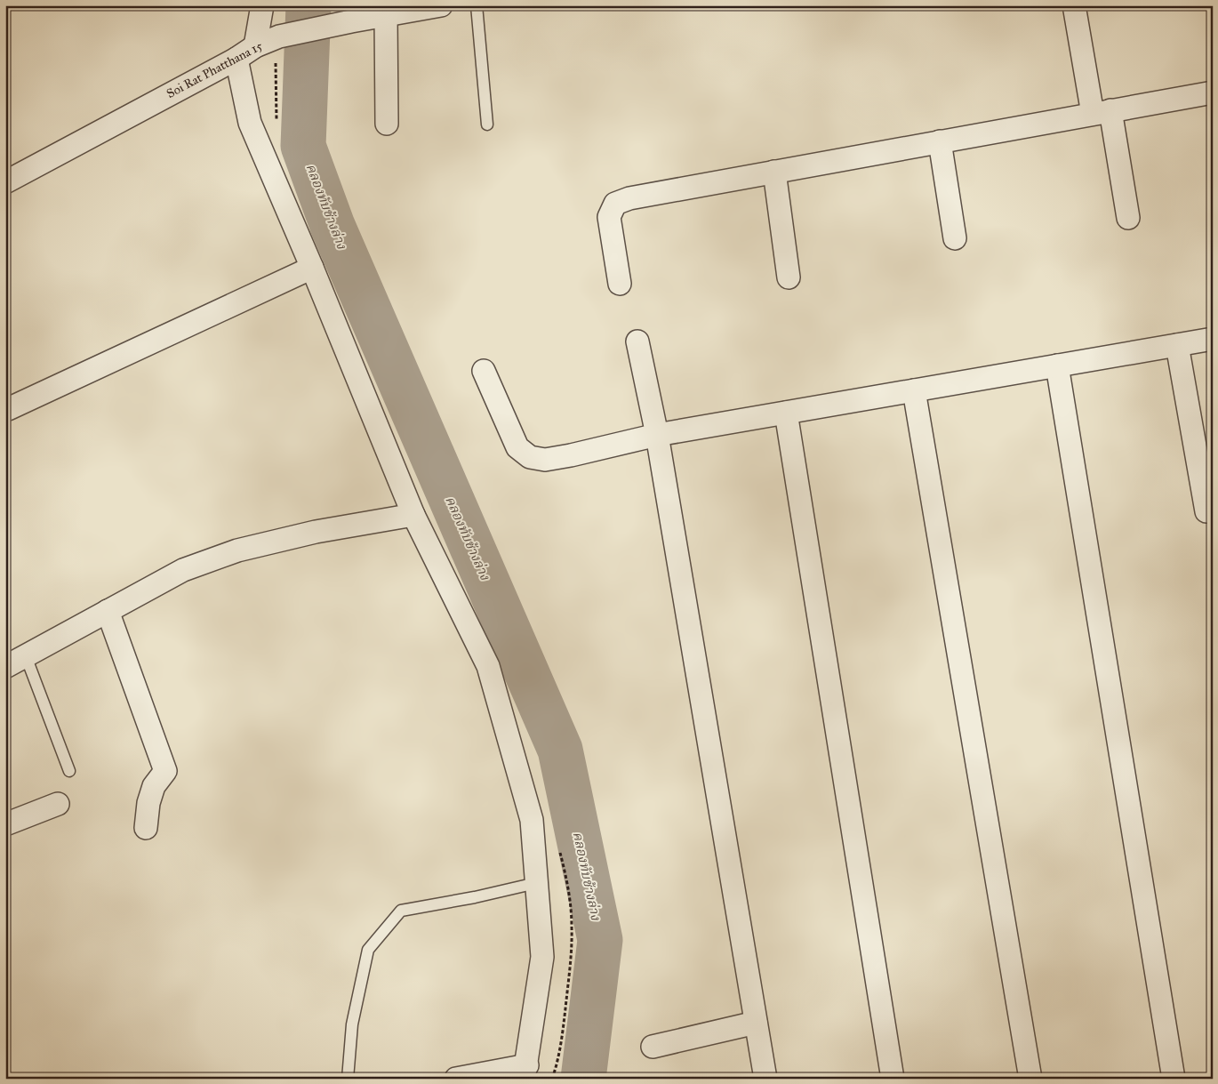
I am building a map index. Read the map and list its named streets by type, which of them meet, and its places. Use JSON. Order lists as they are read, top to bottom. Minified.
{"streets":{"street":["Soi Rat Phatthana 15"]},"water":["คลองทับช้างล่าง"]}
